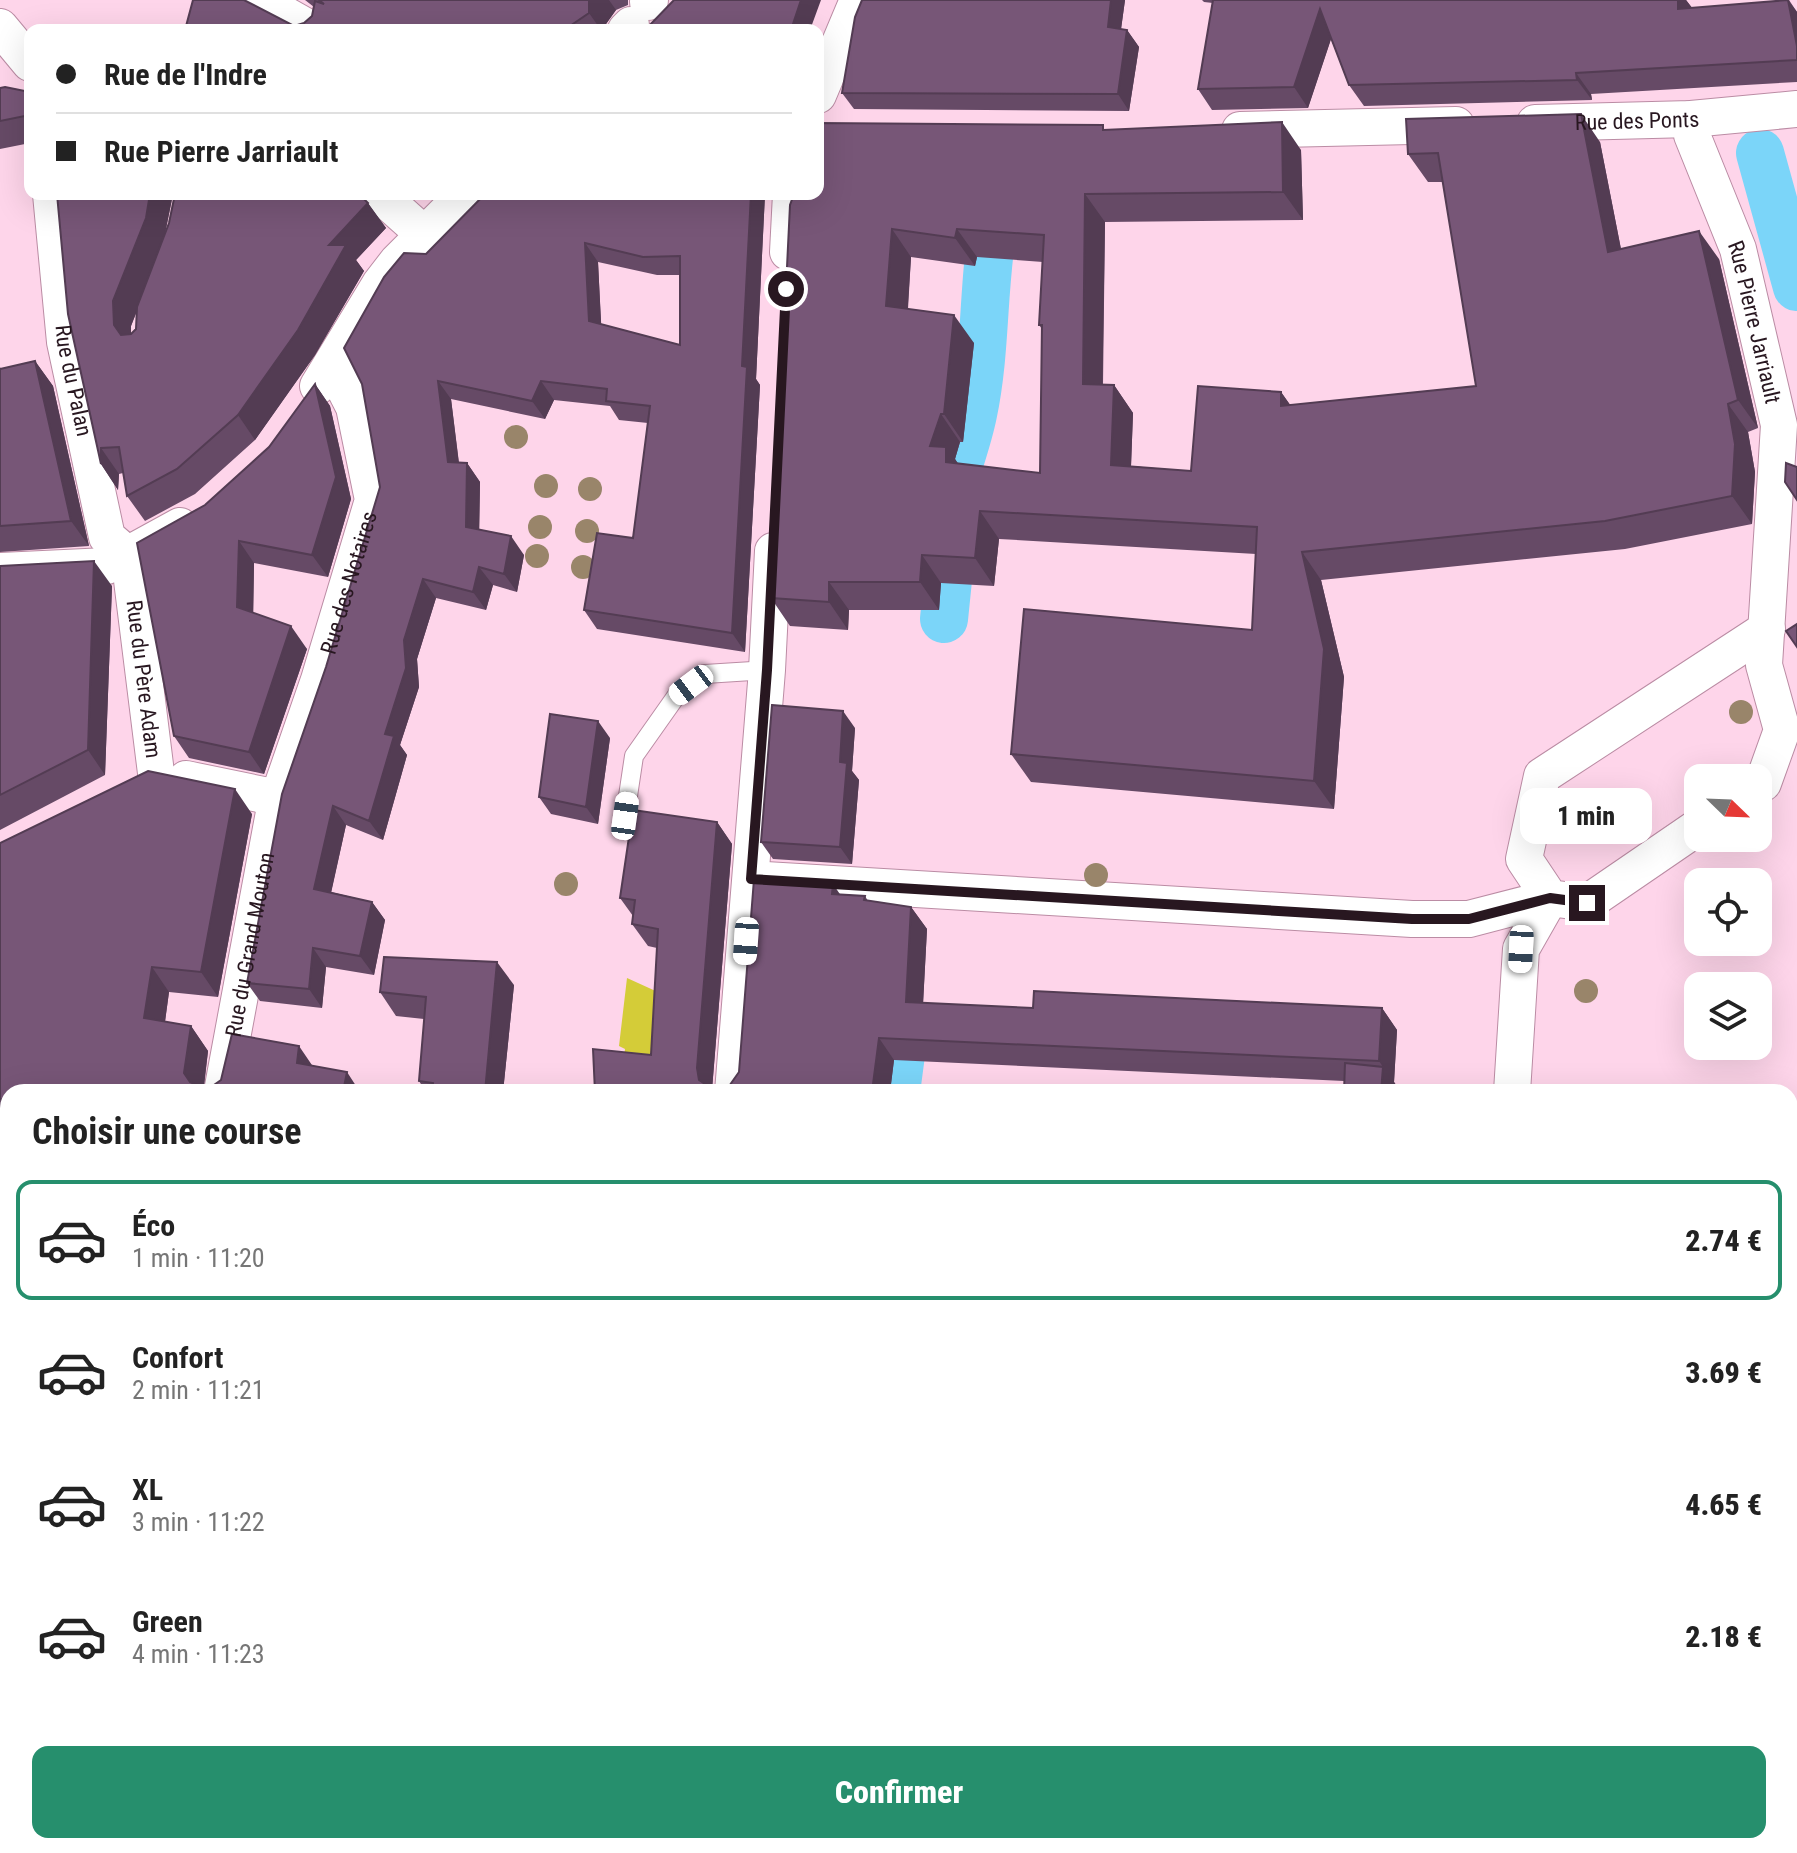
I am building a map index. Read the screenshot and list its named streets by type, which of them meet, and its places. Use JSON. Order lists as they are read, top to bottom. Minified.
{"streets":{"street":["Rue des Ponts","Rue Pierre Jarriault","Rue du Palan","Rue des Notaires","Rue du Père Adam","Rue du Grand Mouton"]},"crossings":[["Rue des Ponts","Rue Pierre Jarriault"],["Rue du Palan","Rue du Père Adam"],["Rue des Notaires","Rue du Père Adam"],["Rue des Notaires","Rue du Grand Mouton"],["Rue du Père Adam","Rue du Grand Mouton"]],"north":"bottom right","page":{"banner":["Rue de l'Indre","Rue Pierre Jarriault"],"bubble":"1 min","heading":"Choisir une course","list":[{"name":"Éco","note":"1 min · 11:20","value":"2.74 €"},{"name":"Confort","note":"2 min · 11:21","value":"3.69 €"},{"name":"XL","note":"3 min · 11:22","value":"4.65 €"},{"name":"Green","note":"4 min · 11:23","value":"2.18 €"}],"buttons":"Confirmer"}}
